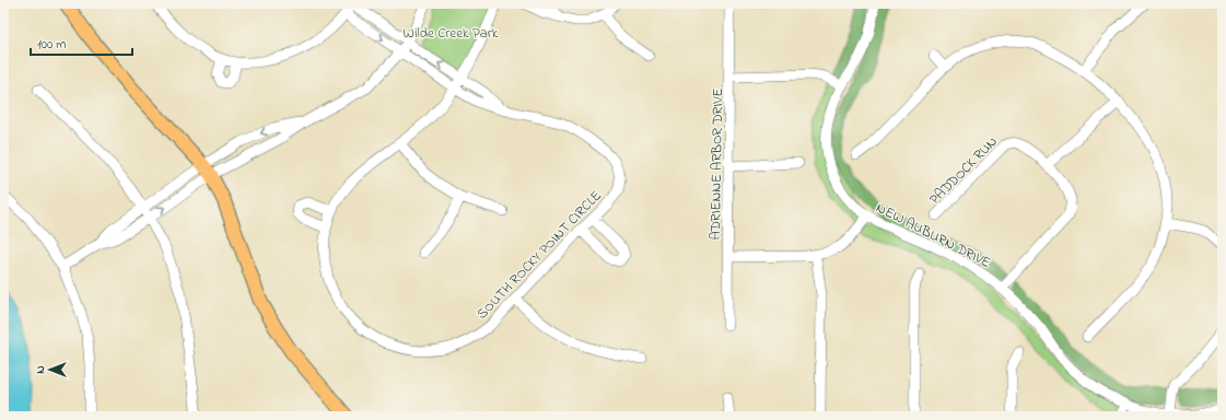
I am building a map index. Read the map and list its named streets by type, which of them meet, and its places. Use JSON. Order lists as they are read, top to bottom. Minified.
{"streets":{"street":["ADRIENNE ARBOR DRIVE","PADDOCK RUN","NEW AUBURN DRIVE","SOUTH ROCKY POINT CIRCLE"]},"parks":["Wilde Creek Park"],"scale_bar":"100 m","north":"left"}
